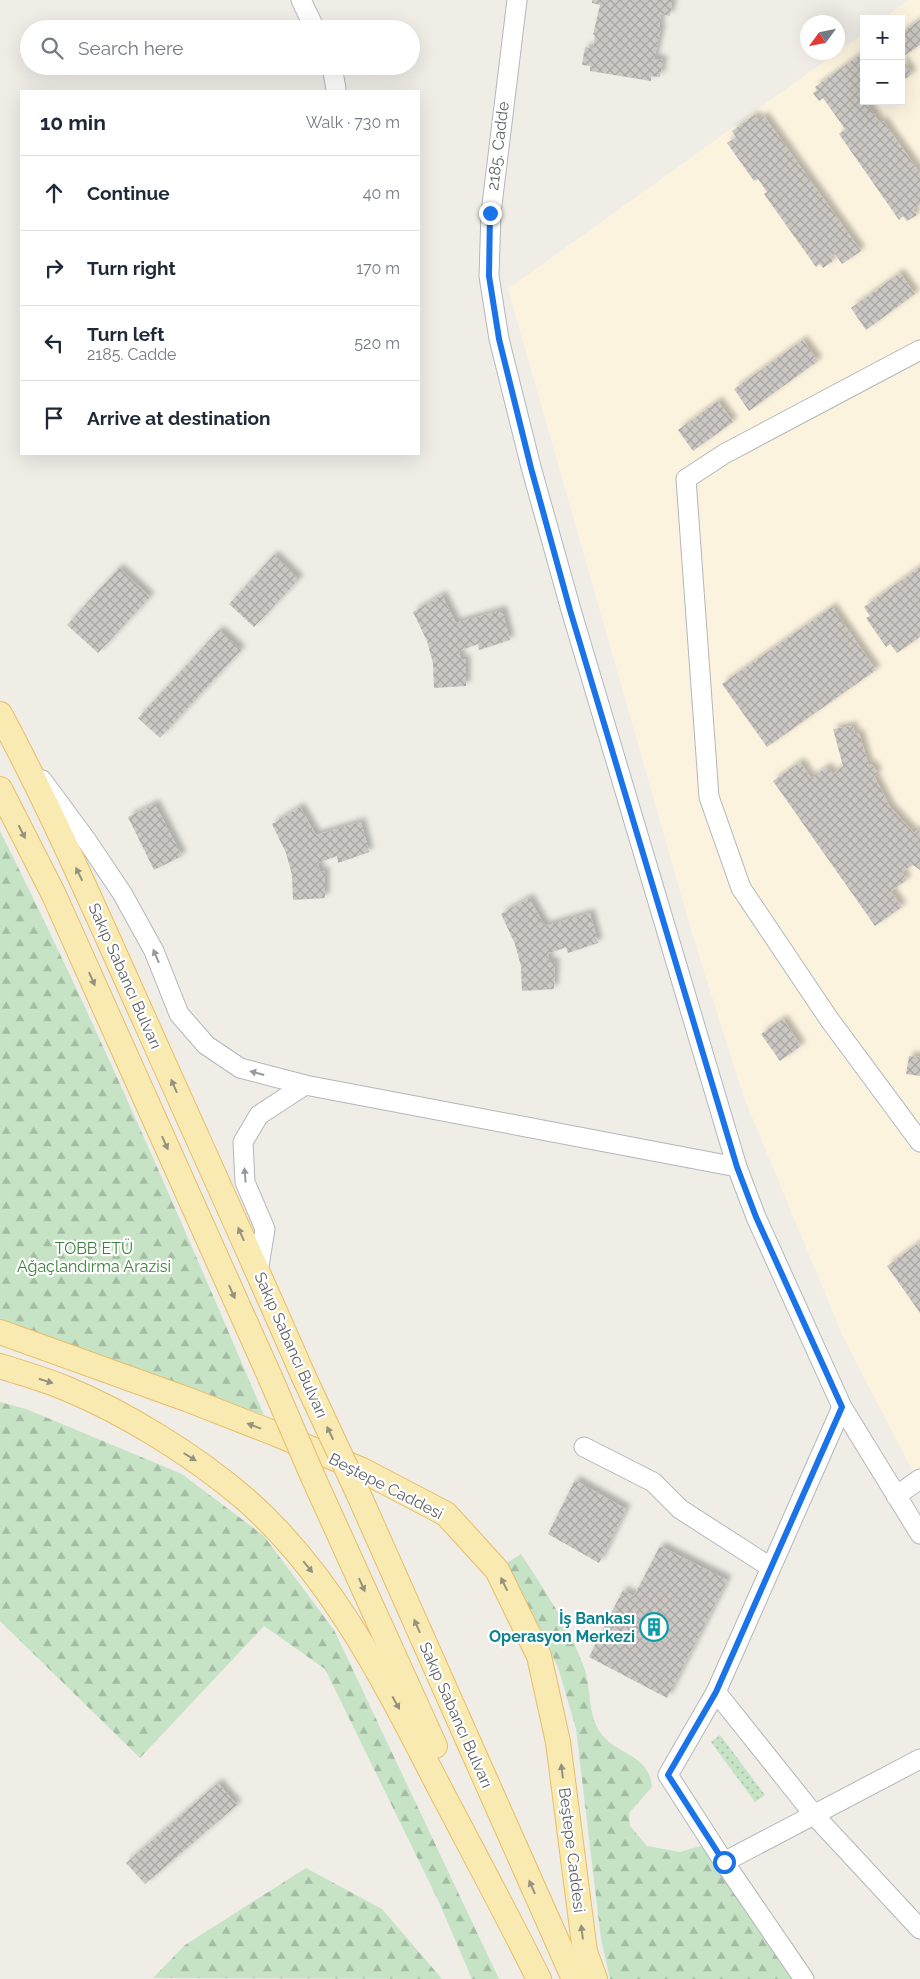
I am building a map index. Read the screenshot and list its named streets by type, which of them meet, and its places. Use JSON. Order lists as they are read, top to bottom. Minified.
{"streets":{"main road":["Sakıp Sabancı Bulvarı","Beştepe Caddesi"],"street":["2185. Cadde"]},"parks":["TOBB ETÜ Ağaçlandırma Arazisi"],"places":{"building":["İş Bankası Operasyon Merkezi"]},"north":"bottom left","page":{"map_buttons":["+","−"],"search":"Search here","heading":["10 min","Walk · 730 m"],"list":[["Continue","40 m"],["Turn right","170 m"],["Turn left","2185. Cadde","520 m"],"Arrive at destination"]}}
